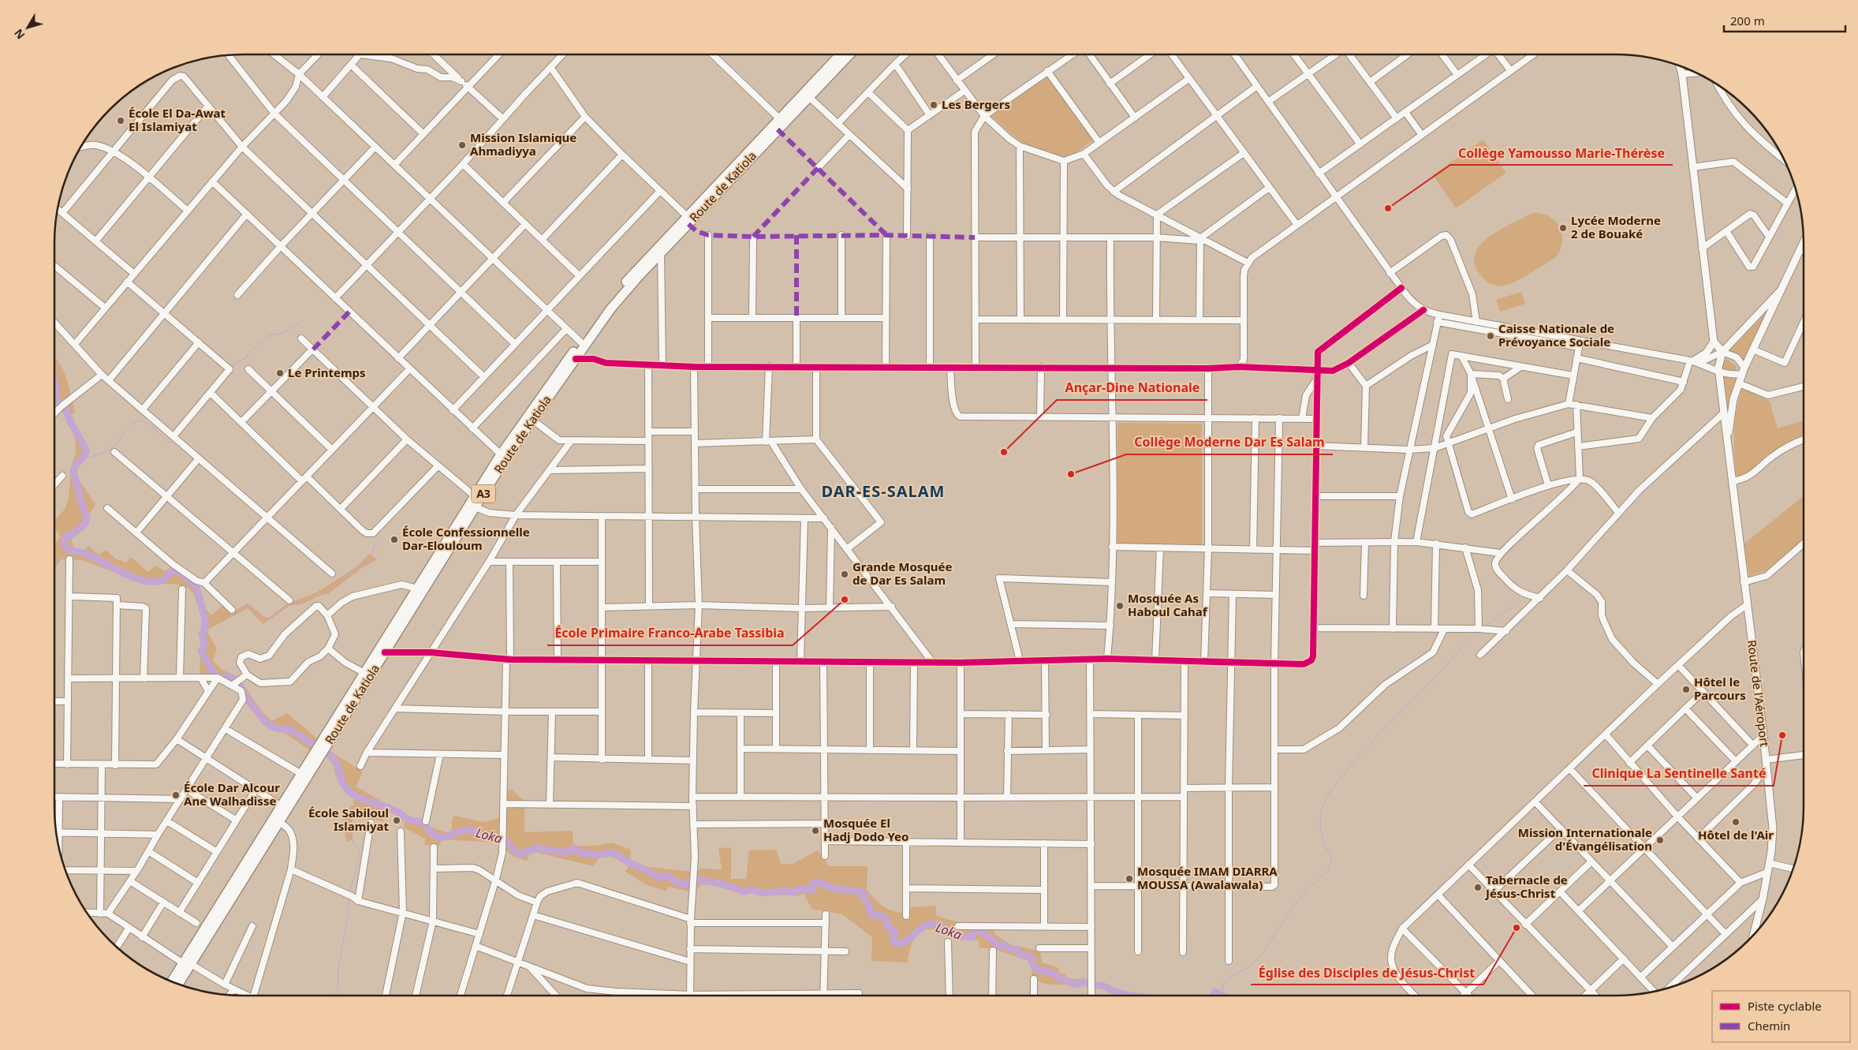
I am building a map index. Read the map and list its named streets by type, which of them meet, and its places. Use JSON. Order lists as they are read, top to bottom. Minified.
{"streets":{"highway":["Route de Katiola","A3"],"main road":["Route de l'Aéroport"]},"districts":["DAR-ES-SALAM"],"water":["Loka"],"places":["Les Bergers","École El Da-Awat El Islamiyat","Mission Islamique Ahmadiyya","Collège Yamousso Marie-Thérèse","Lycée Moderne 2 de Bouaké","Caisse Nationale de Prévoyance Sociale","Le Printemps","Ançar-Dine Nationale","Collège Moderne Dar Es Salam","École Confessionnelle Dar-Elouloum","Grande Mosquée de Dar Es Salam","École Primaire Franco-Arabe Tassibia","Mosquée As Haboul Cahaf","Hôtel le Parcours","Clinique La Sentinelle Santé","École Dar Alcour Ane Walhadisse","École Sabiloul Islamiyat","Hôtel de l'Air","Mosquée El Hadj Dodo Yeo","Mission Internationale d'Évangélisation","Mosquée IMAM DIARRA MOUSSA (Awalawala)","Tabernacle de Jésus-Christ","Église des Disciples de Jésus-Christ"],"legend":["Piste cyclable","Chemin"],"scale_bar":"200 m","north":"bottom left"}
